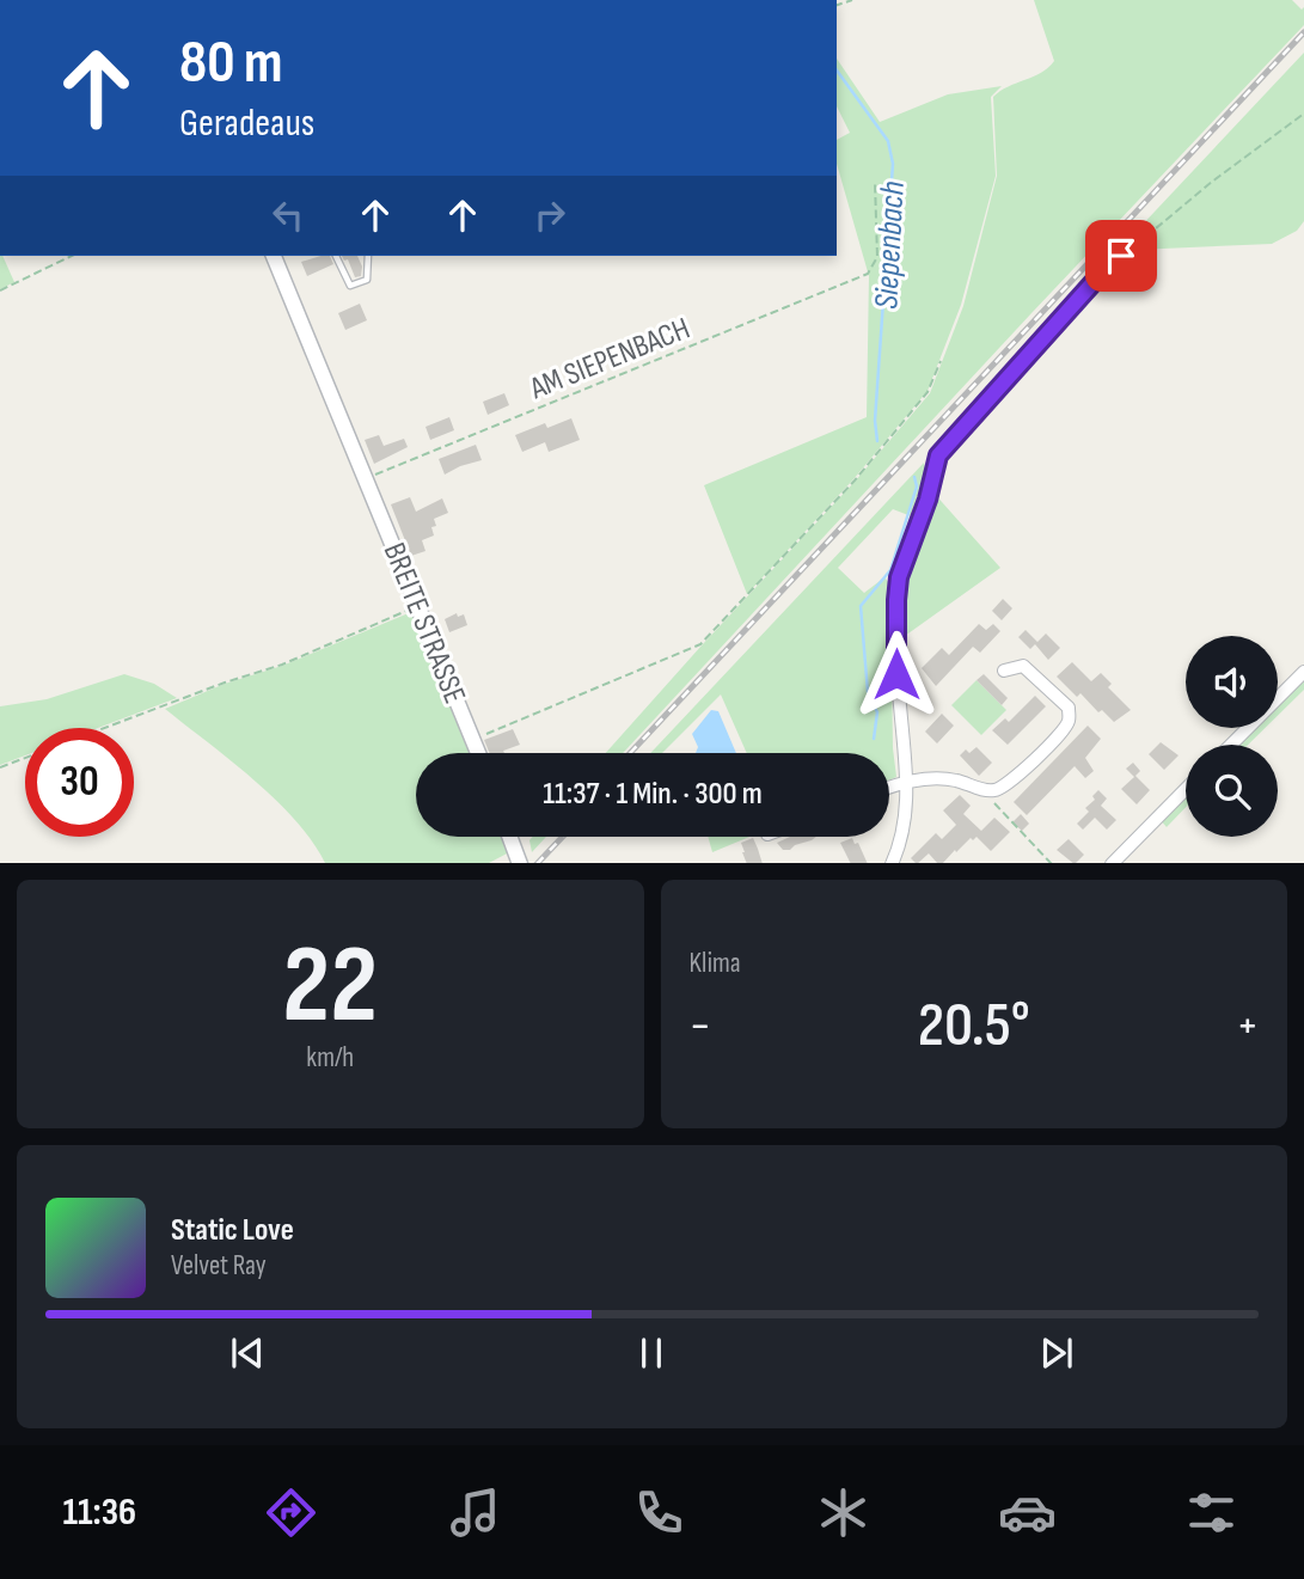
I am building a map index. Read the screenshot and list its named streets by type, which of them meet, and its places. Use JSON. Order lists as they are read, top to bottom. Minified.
{"streets":{"street":["BREITE STRASSE"],"path":["AM SIEPENBACH"]},"crossings":[["AM SIEPENBACH","BREITE STRASSE"]],"water":["Siepenbach"],"page":{"turn":["80 m","Geradeaus"],"limit":"30","trip":"11:37 · 1 Min. · 300 m","tile":[["22","km/h"],"Klima"],"heat":["−","20.5°","+"],"song":["Static Love","Velvet Ray"],"tabs":"11:36"}}
